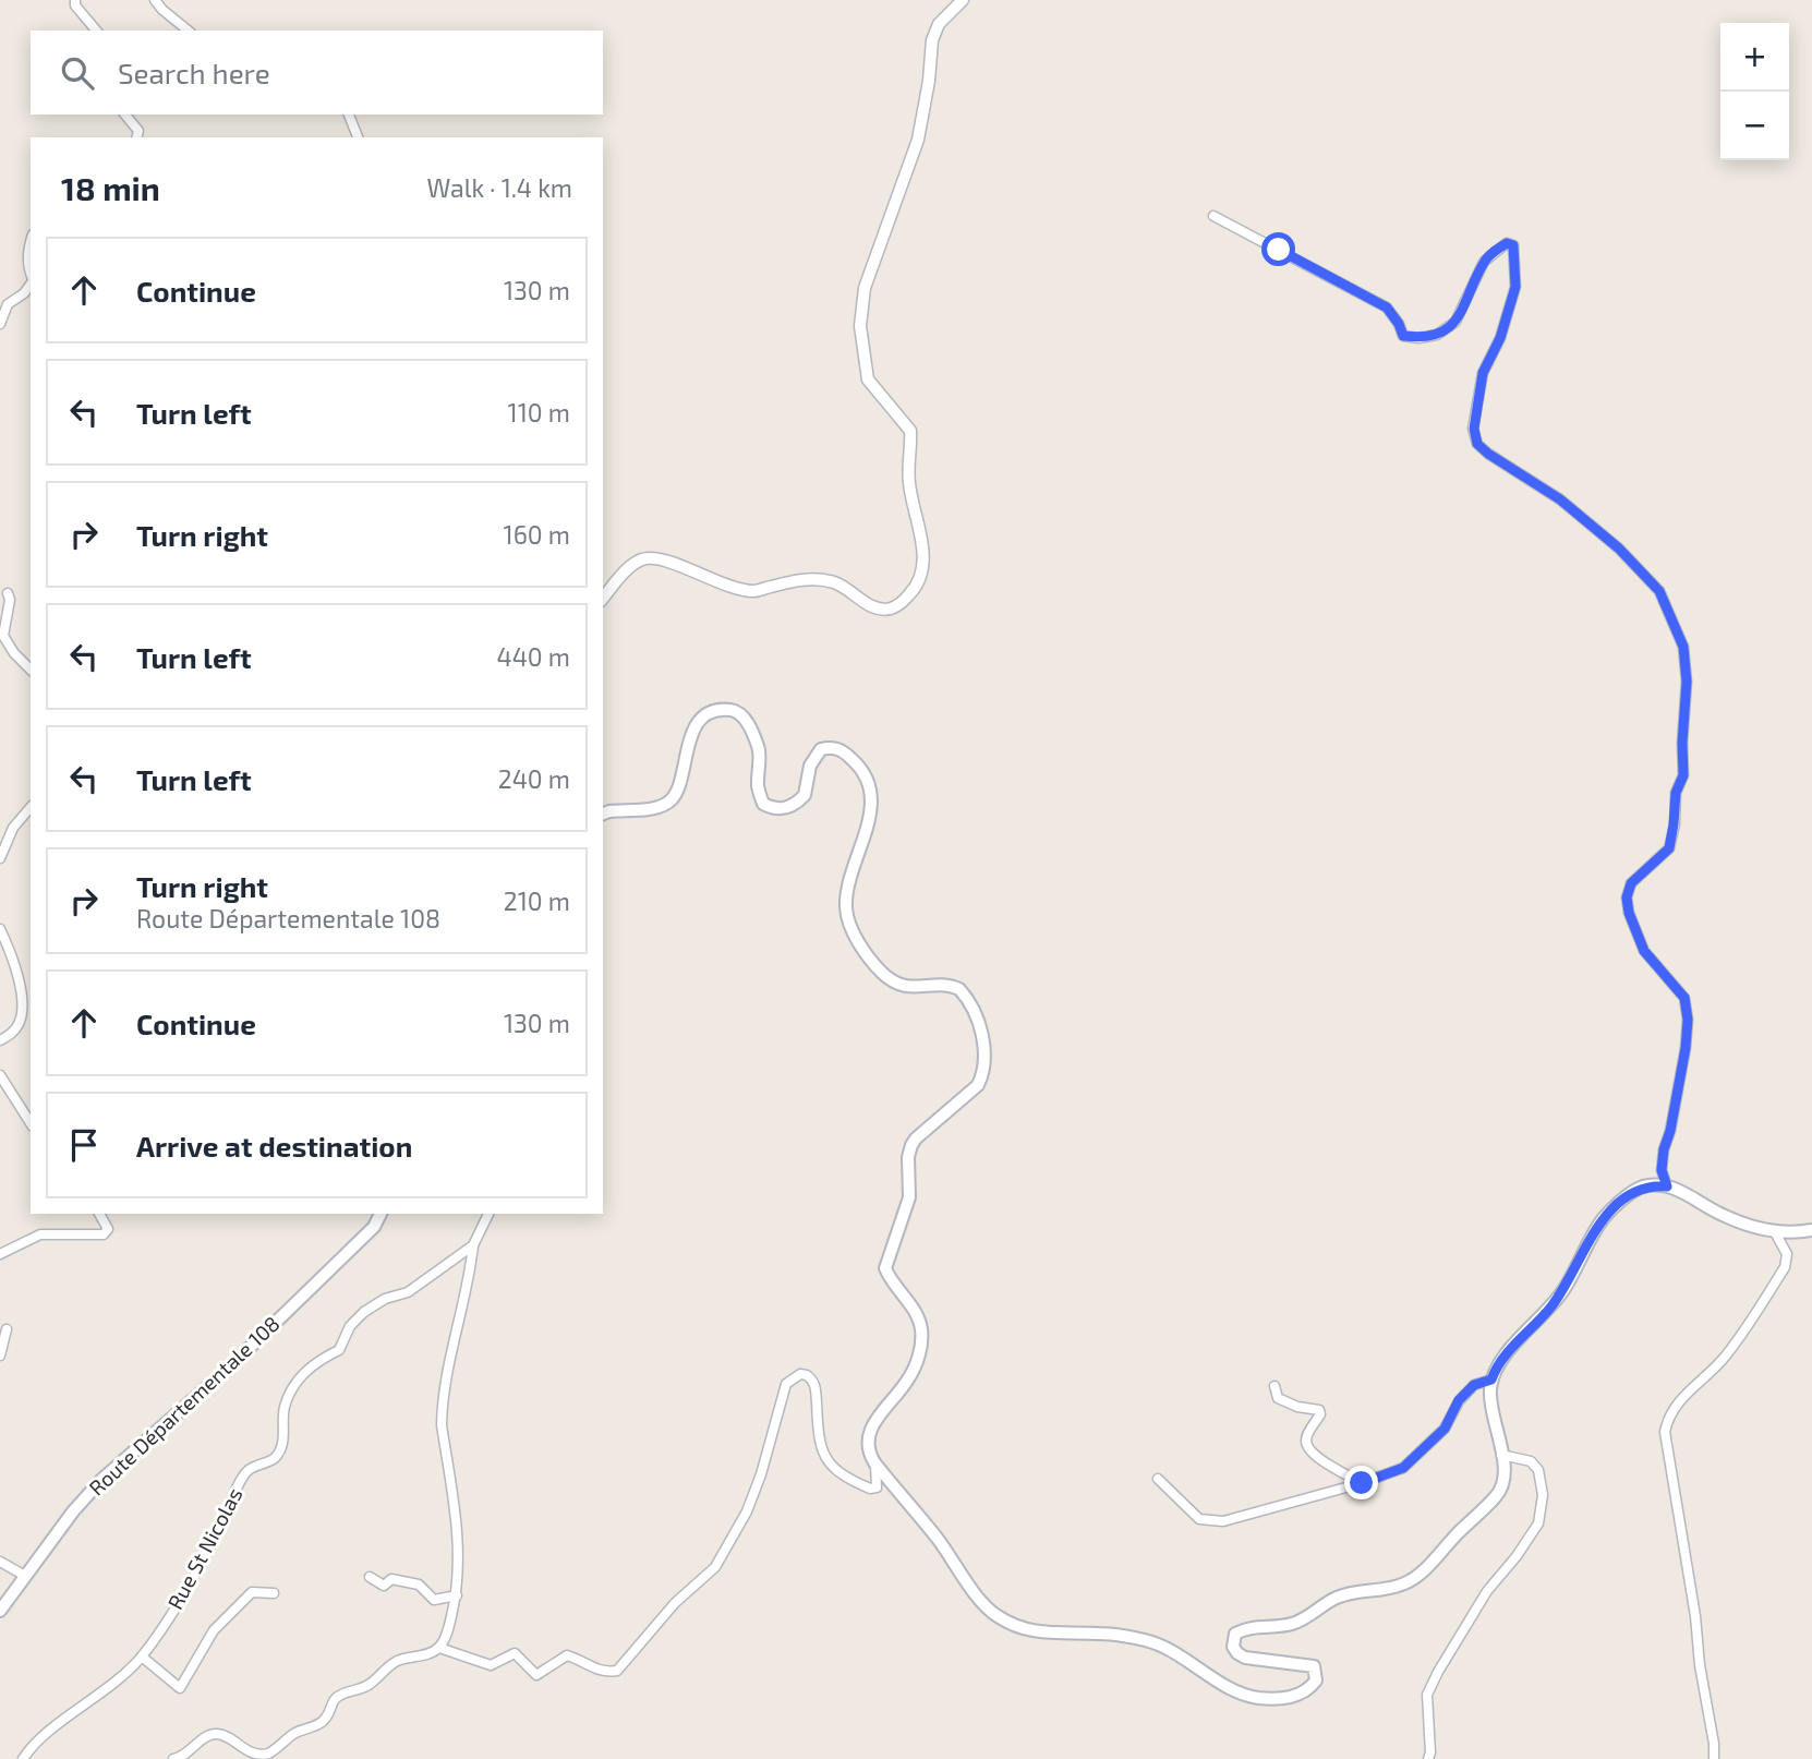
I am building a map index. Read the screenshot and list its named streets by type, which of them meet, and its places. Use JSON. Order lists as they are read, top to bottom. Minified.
{"streets":{"main road":["Route Départementale 108"],"street":["Rue St Nicolas"]},"page":{"map_buttons":["+","−"],"search":"Search here","heading":["18 min","Walk · 1.4 km"],"list":[["Continue","130 m"],["Turn left","110 m"],["Turn right","160 m"],["Turn left","440 m"],["Turn left","240 m"],["Turn right","Route Départementale 108","210 m"],["Continue","130 m"],"Arrive at destination"]}}
